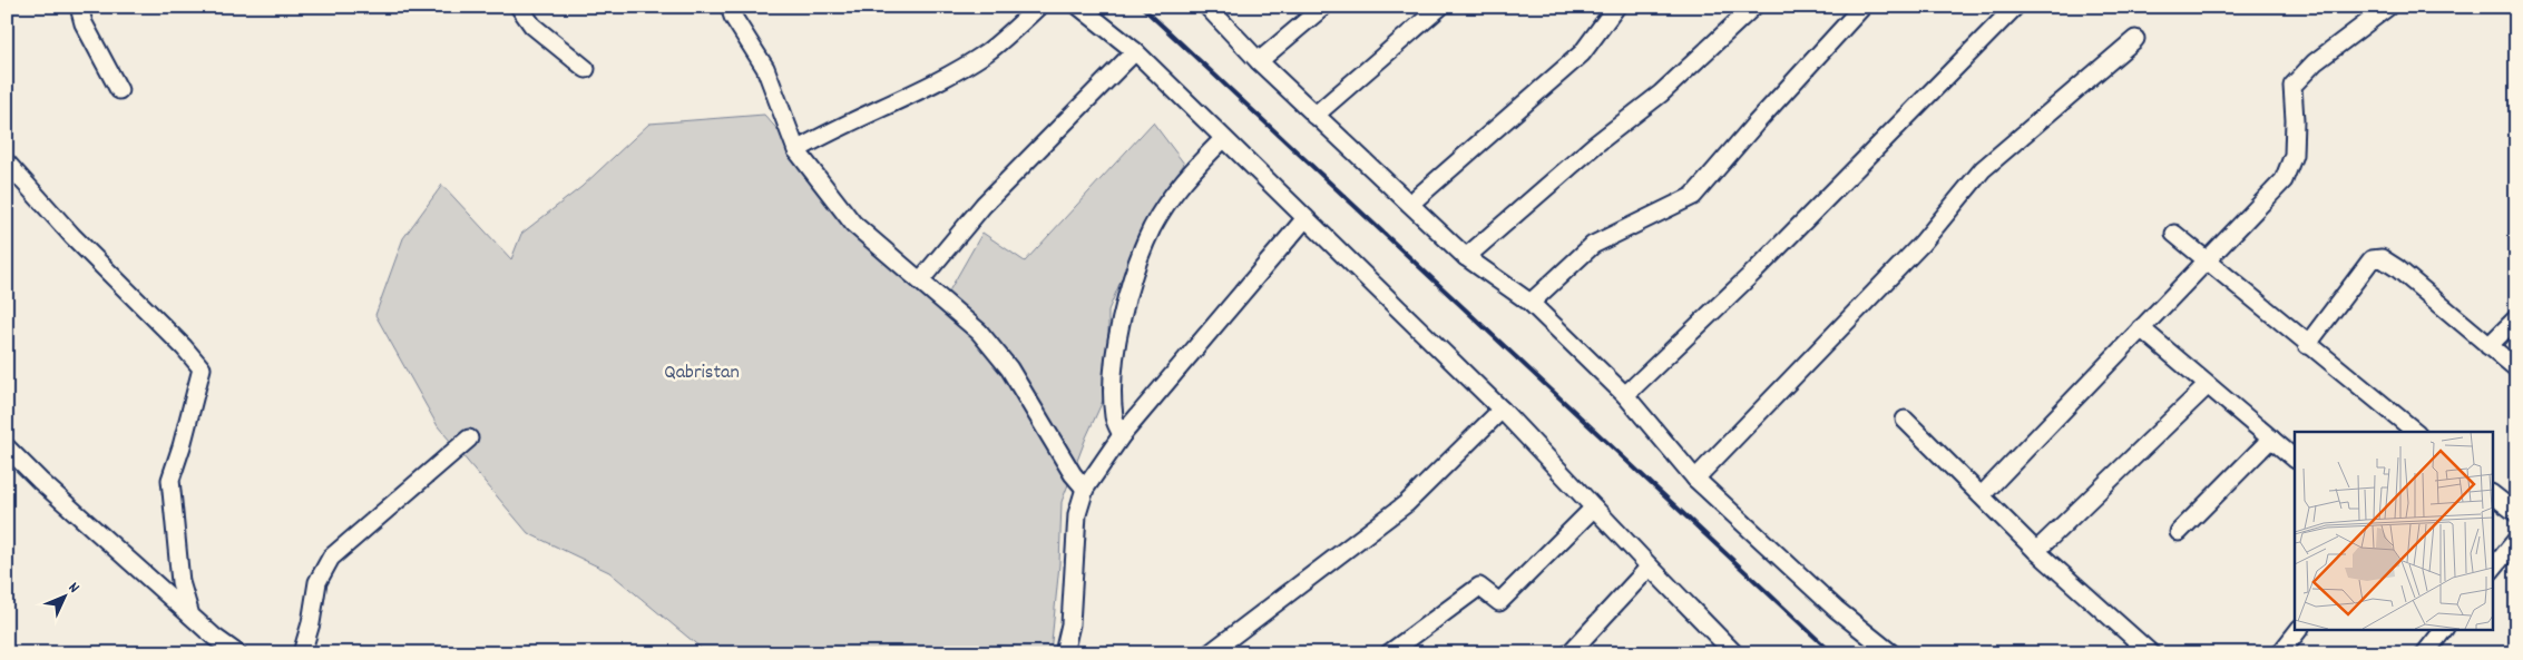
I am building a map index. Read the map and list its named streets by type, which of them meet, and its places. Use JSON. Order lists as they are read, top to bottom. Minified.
{"parks":["Qabristan"],"north":"top right"}
